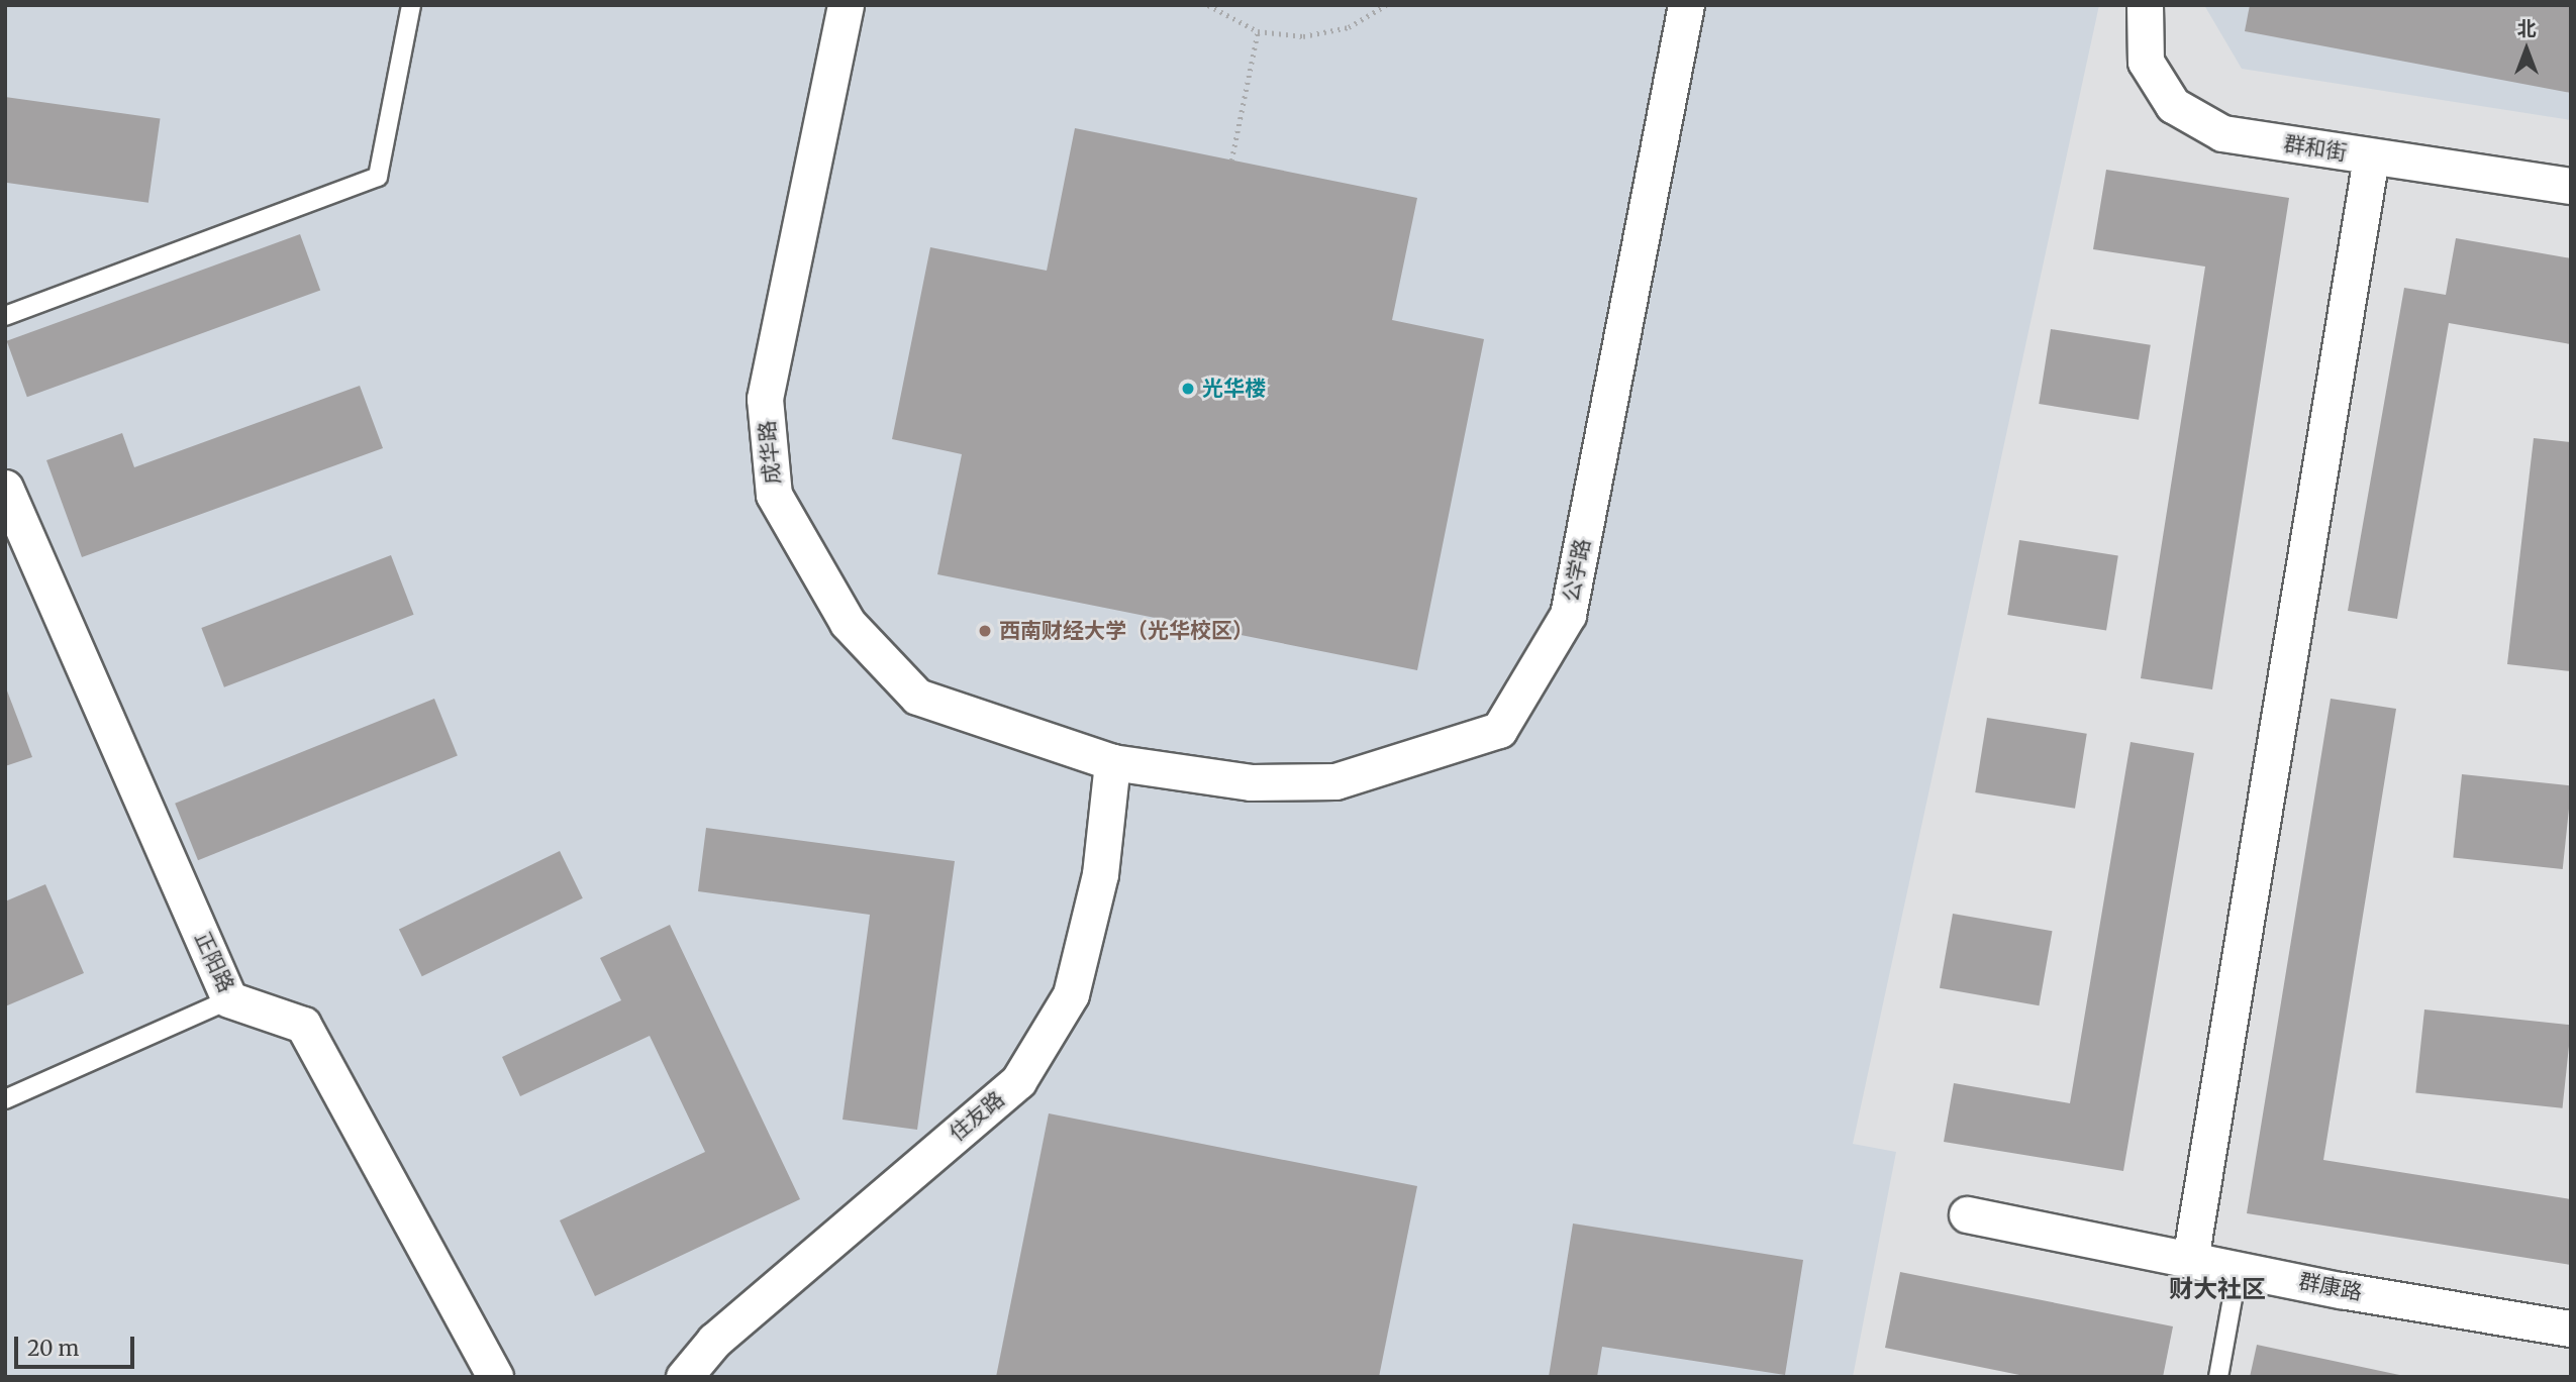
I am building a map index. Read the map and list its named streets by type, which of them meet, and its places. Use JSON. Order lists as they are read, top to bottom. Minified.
{"streets":{"street":["群和街","成华路","公学路","正阳路","住友路","群康路"]},"crossings":[["成华路","公学路"],["成华路","住友路"],["公学路","住友路"]],"districts":["财大社区"],"places":["光华楼","西南财经大学（光华校区）"],"scale_bar":"20 m","north":"top"}
